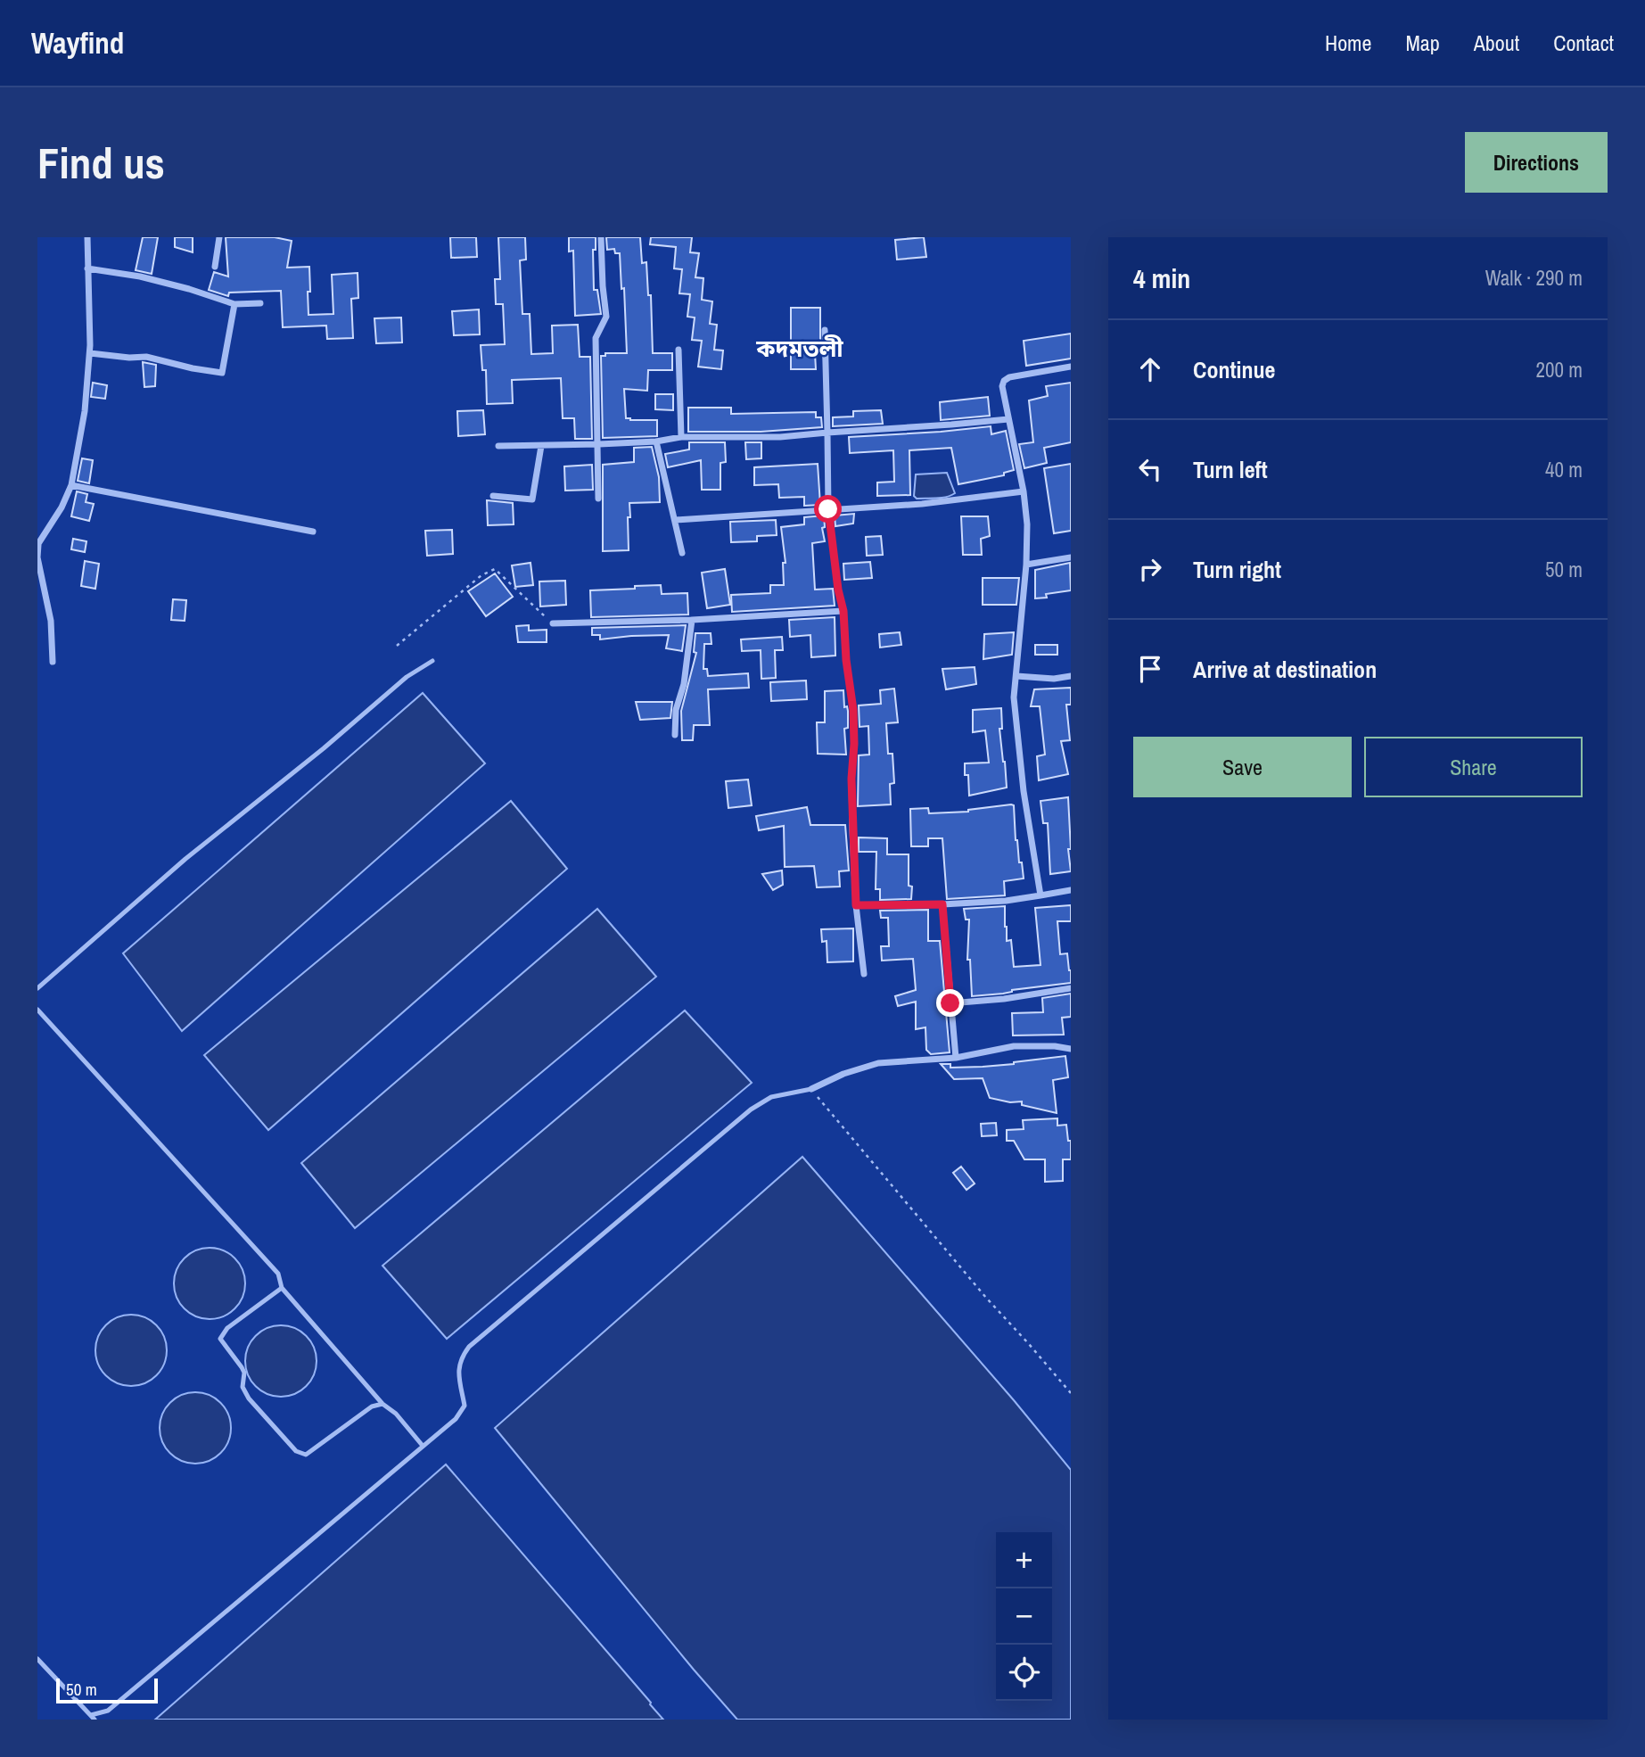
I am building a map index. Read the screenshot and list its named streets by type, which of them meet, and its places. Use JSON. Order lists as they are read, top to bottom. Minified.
{"districts":["কদমতলী"],"scale_bar":"50 m","page":{"header":"Wayfind","nav":["Home","Map","About","Contact"],"buttons":["Directions",["Save","Share"]],"title":"Find us","heading":["4 min","Walk · 290 m"],"list":[["Continue","200 m"],["Turn left","40 m"],["Turn right","50 m"],"Arrive at destination"],"map_buttons":["+","−"],"scale":"50 m"}}
